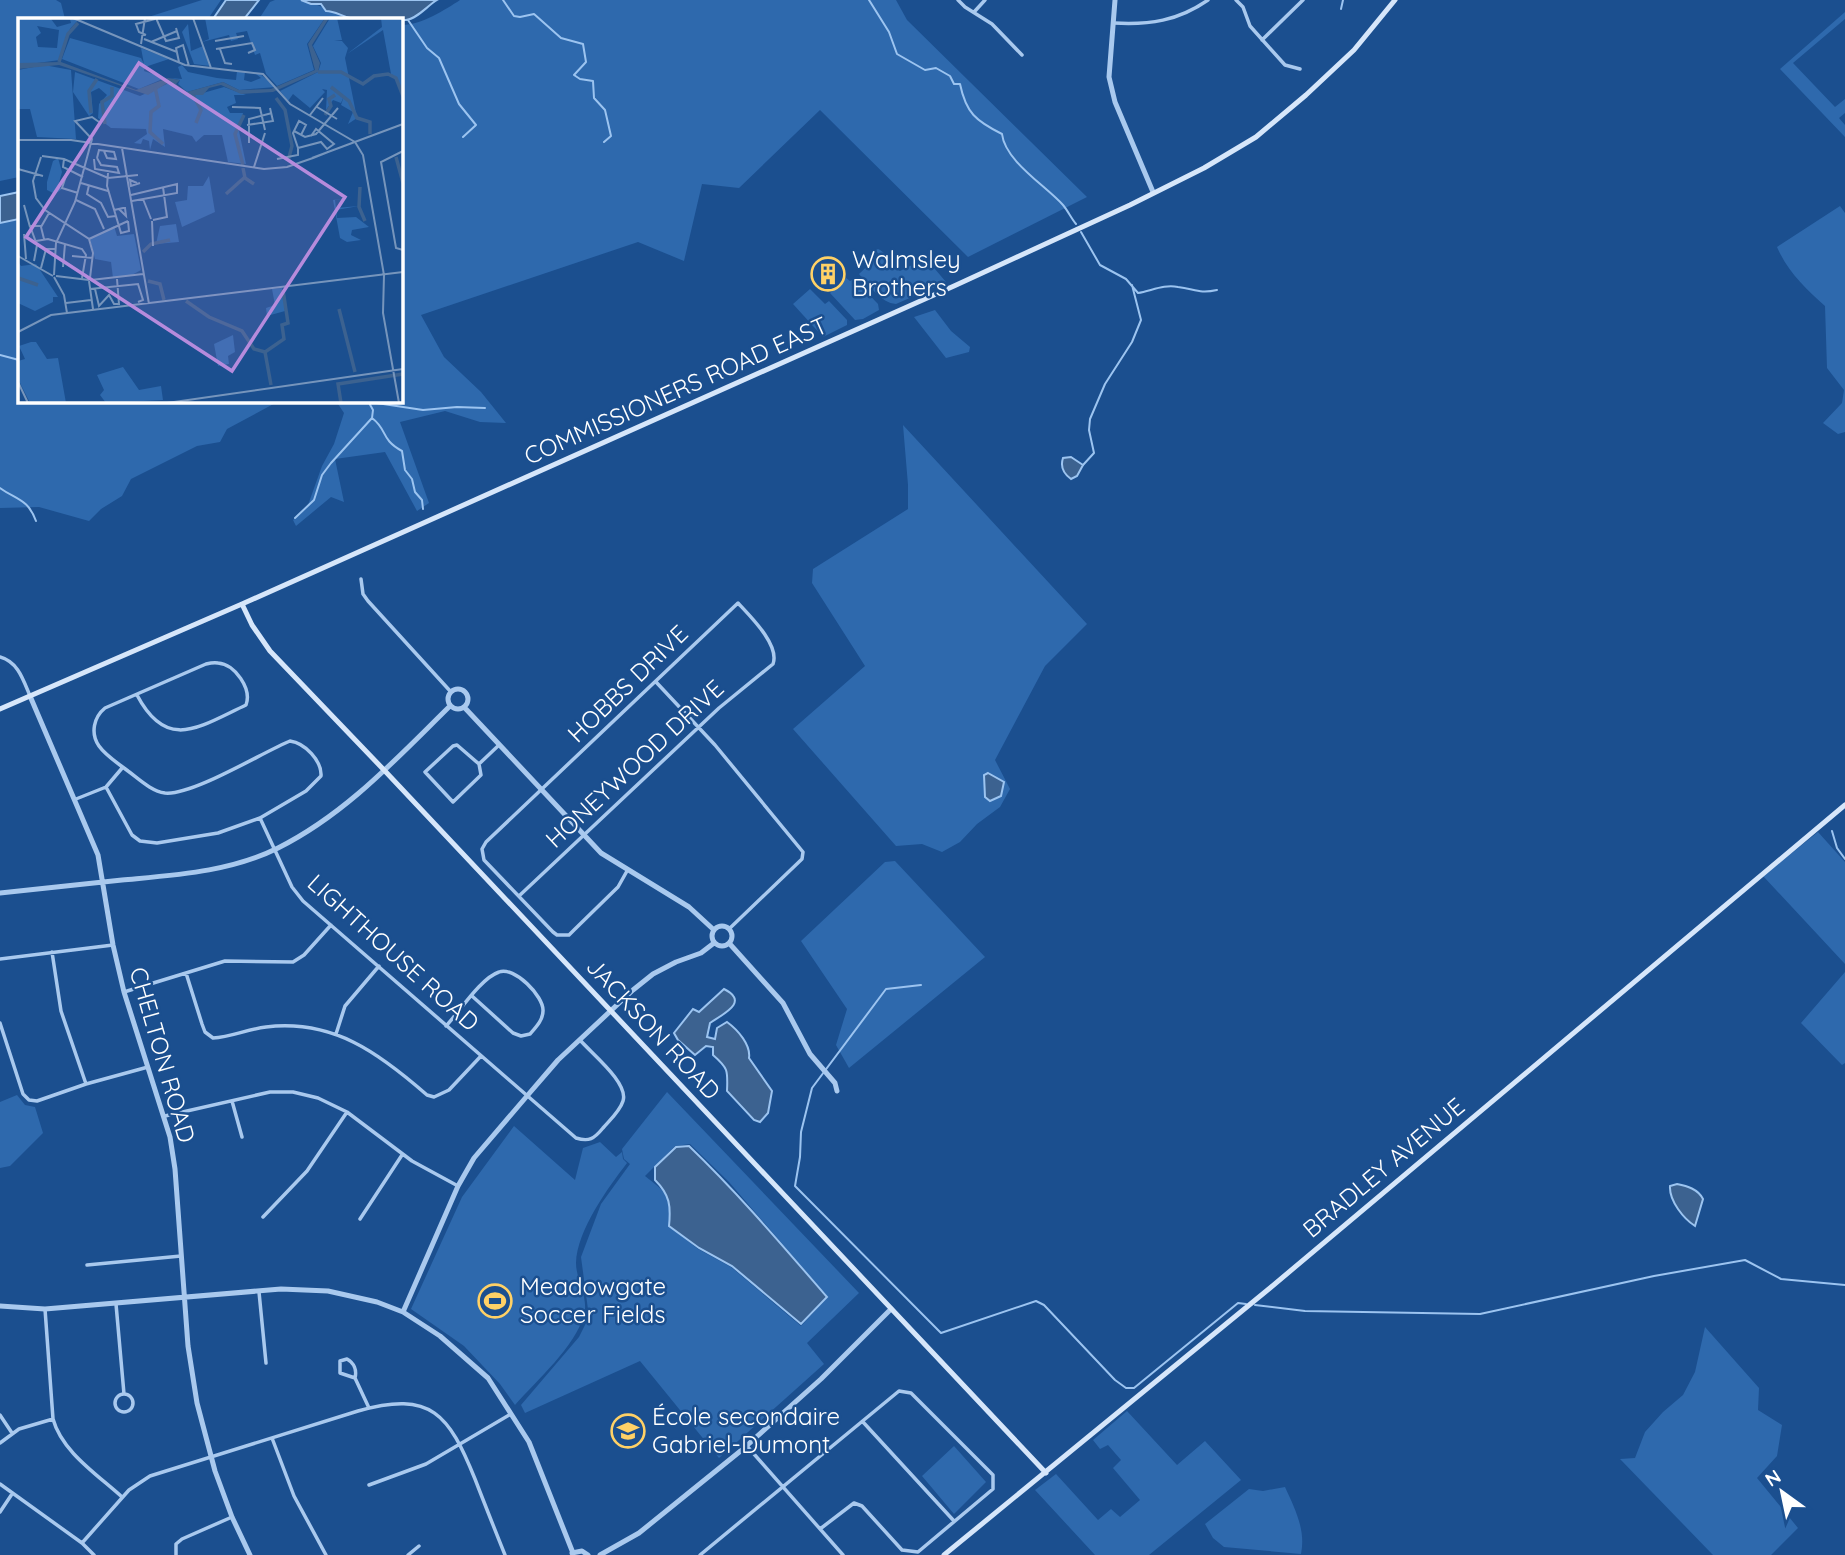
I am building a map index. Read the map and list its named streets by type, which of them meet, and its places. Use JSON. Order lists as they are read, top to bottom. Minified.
{"streets":{"main road":["COMMISSIONERS ROAD EAST","JACKSON ROAD","BRADLEY AVENUE"],"street":["HOBBS DRIVE","HONEYWOOD DRIVE","LIGHTHOUSE ROAD","CHELTON ROAD"]},"crossings":[["COMMISSIONERS ROAD EAST","JACKSON ROAD"],["COMMISSIONERS ROAD EAST","CHELTON ROAD"],["HOBBS DRIVE","HONEYWOOD DRIVE"],["JACKSON ROAD","BRADLEY AVENUE"]],"places":{"building":["Walmsley Brothers"],"sports":["Meadowgate Soccer Fields"],"school or university":["École secondaire Gabriel-Dumont"]},"north":"top left"}
